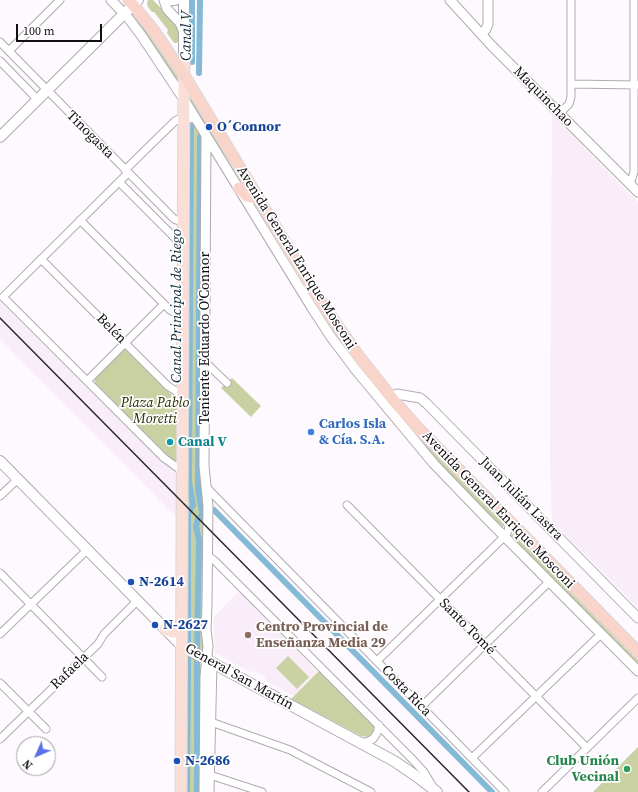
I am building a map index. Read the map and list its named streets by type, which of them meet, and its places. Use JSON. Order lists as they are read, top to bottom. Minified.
{"streets":{"highway":["Avenida General Enrique Mosconi"],"main road":["Teniente Eduardo O'Connor","General San Martín"],"street":["Maquinchao","Tinogasta","Belén","Juan Julián Lastra","Santo Tomé","Rafaela","Costa Rica"]},"crossings":[["Tinogasta","Teniente Eduardo O'Connor"],["Avenida General Enrique Mosconi","Teniente Eduardo O'Connor"],["Avenida General Enrique Mosconi","Juan Julián Lastra"],["Belén","Teniente Eduardo O'Connor"],["Teniente Eduardo O'Connor","General San Martín"],["Teniente Eduardo O'Connor","Costa Rica"],["Rafaela","General San Martín"]],"water":["Canal V","Canal Principal de Riego"],"parks":["Plaza Pablo Moretti"],"places":["O´Connor","Carlos Isla & Cía. S.A.","Canal V","N-2614","N-2627","Centro Provincial de Enseñanza Media 29","N-2686","Club Unión Vecinal"],"scale_bar":"100 m","north":"bottom left"}
